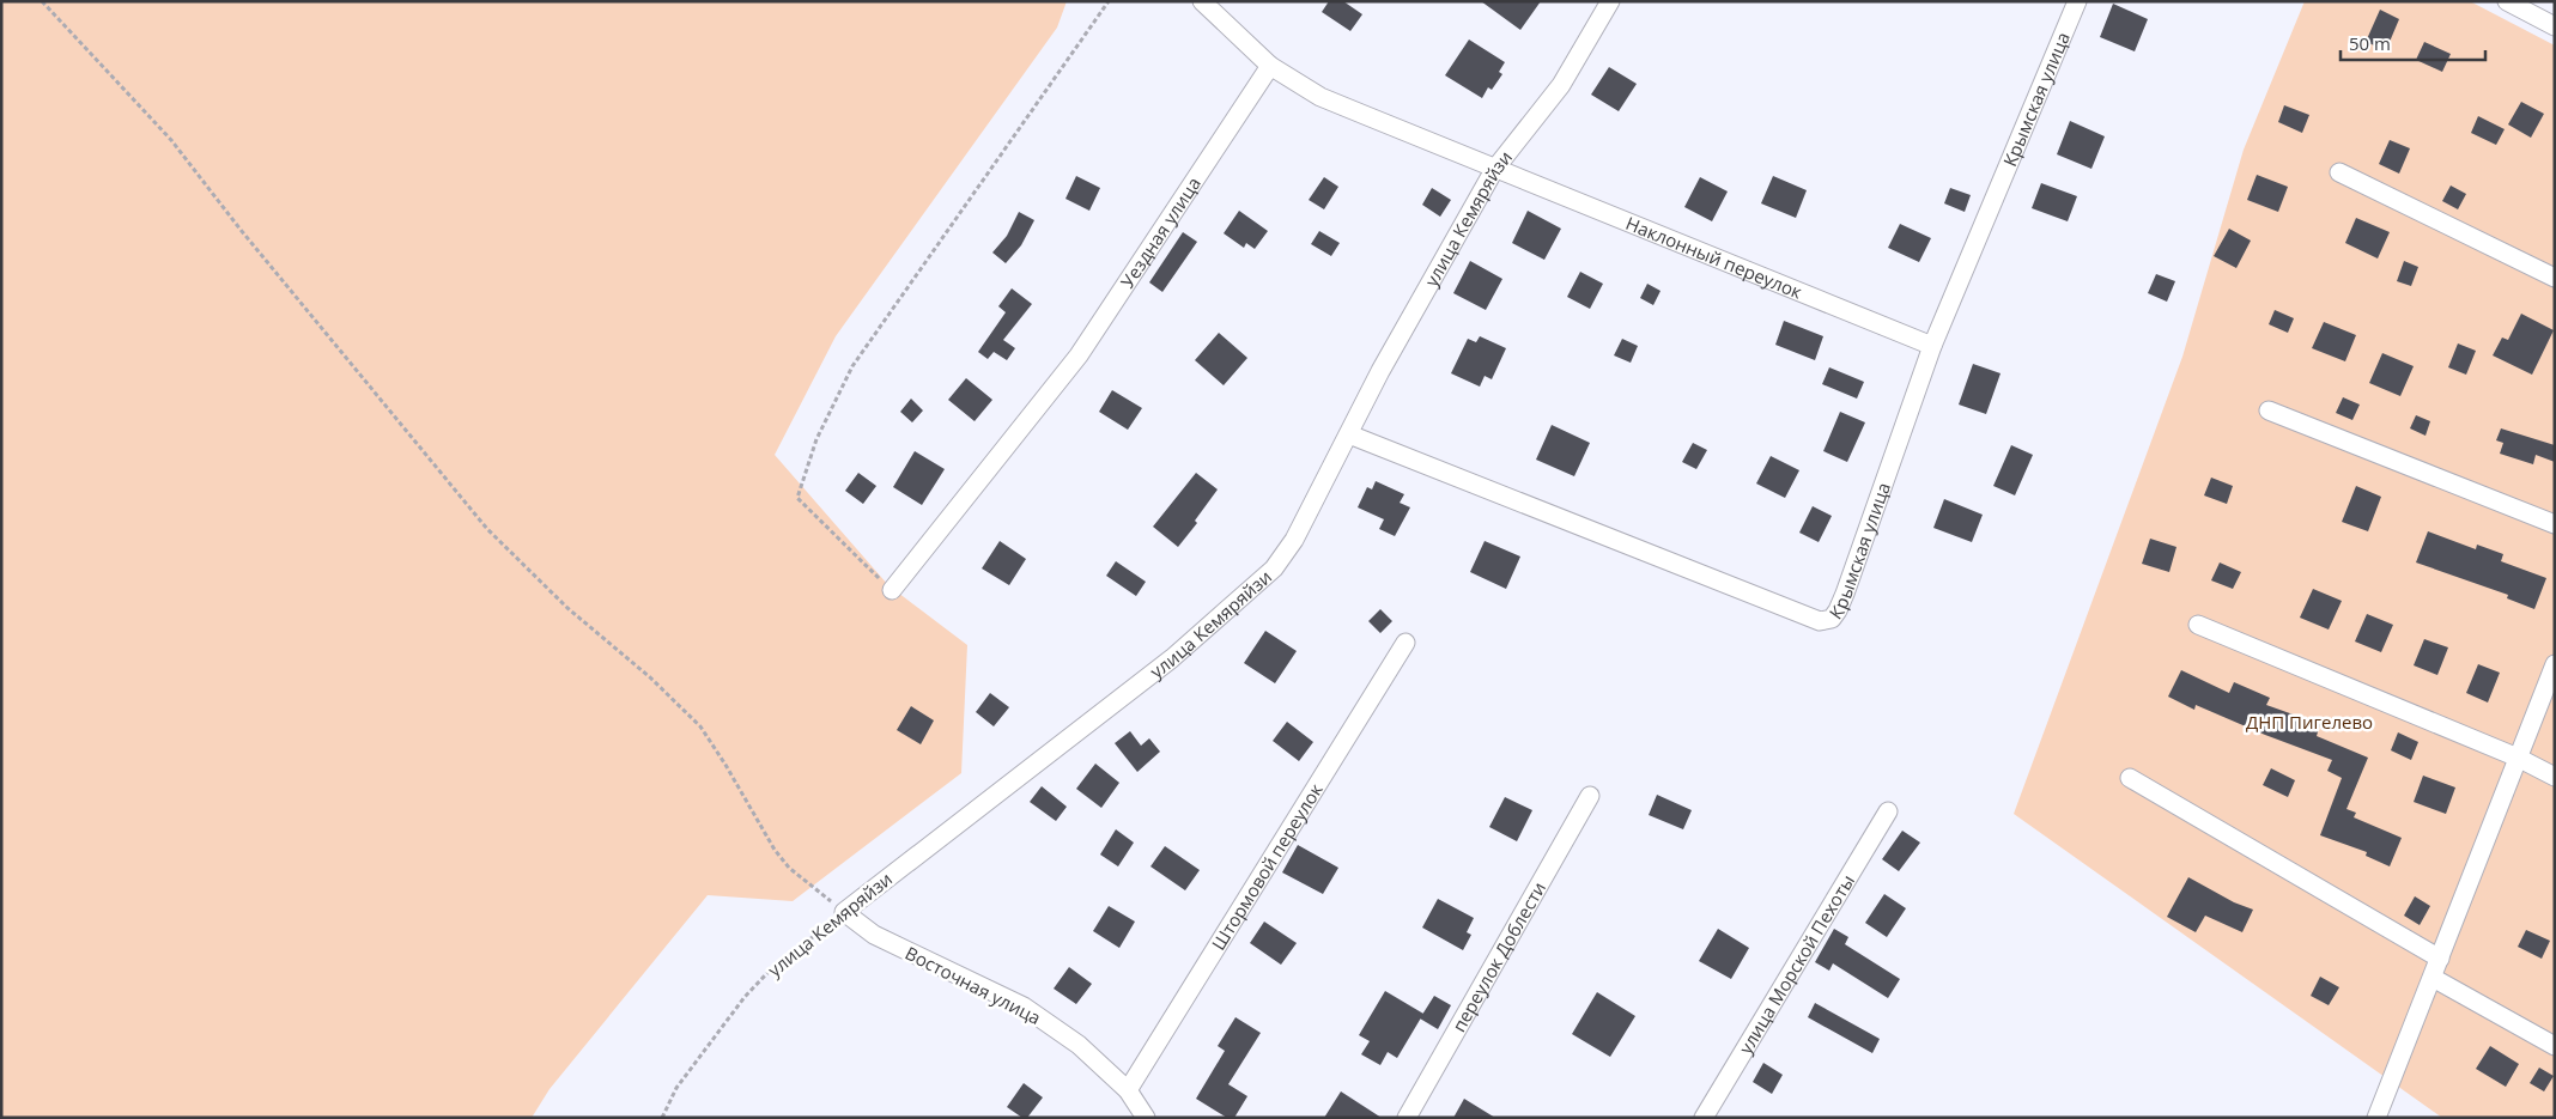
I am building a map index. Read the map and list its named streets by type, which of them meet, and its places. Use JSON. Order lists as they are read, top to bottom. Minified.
{"streets":{"street":["Крымская улица","улица Кемяряйзи","Уездная улица","Наклонный переулок","Штормовой переулок","переулок Доблести","улица Морской Пехоты","Восточная улица"]},"crossings":[["Крымская улица","улица Кемяряйзи"],["Крымская улица","Наклонный переулок"],["улица Кемяряйзи","Наклонный переулок"],["улица Кемяряйзи","Восточная улица"],["Штормовой переулок","Восточная улица"]],"parks":["ДНП Пигелево"],"scale_bar":"50 m"}
